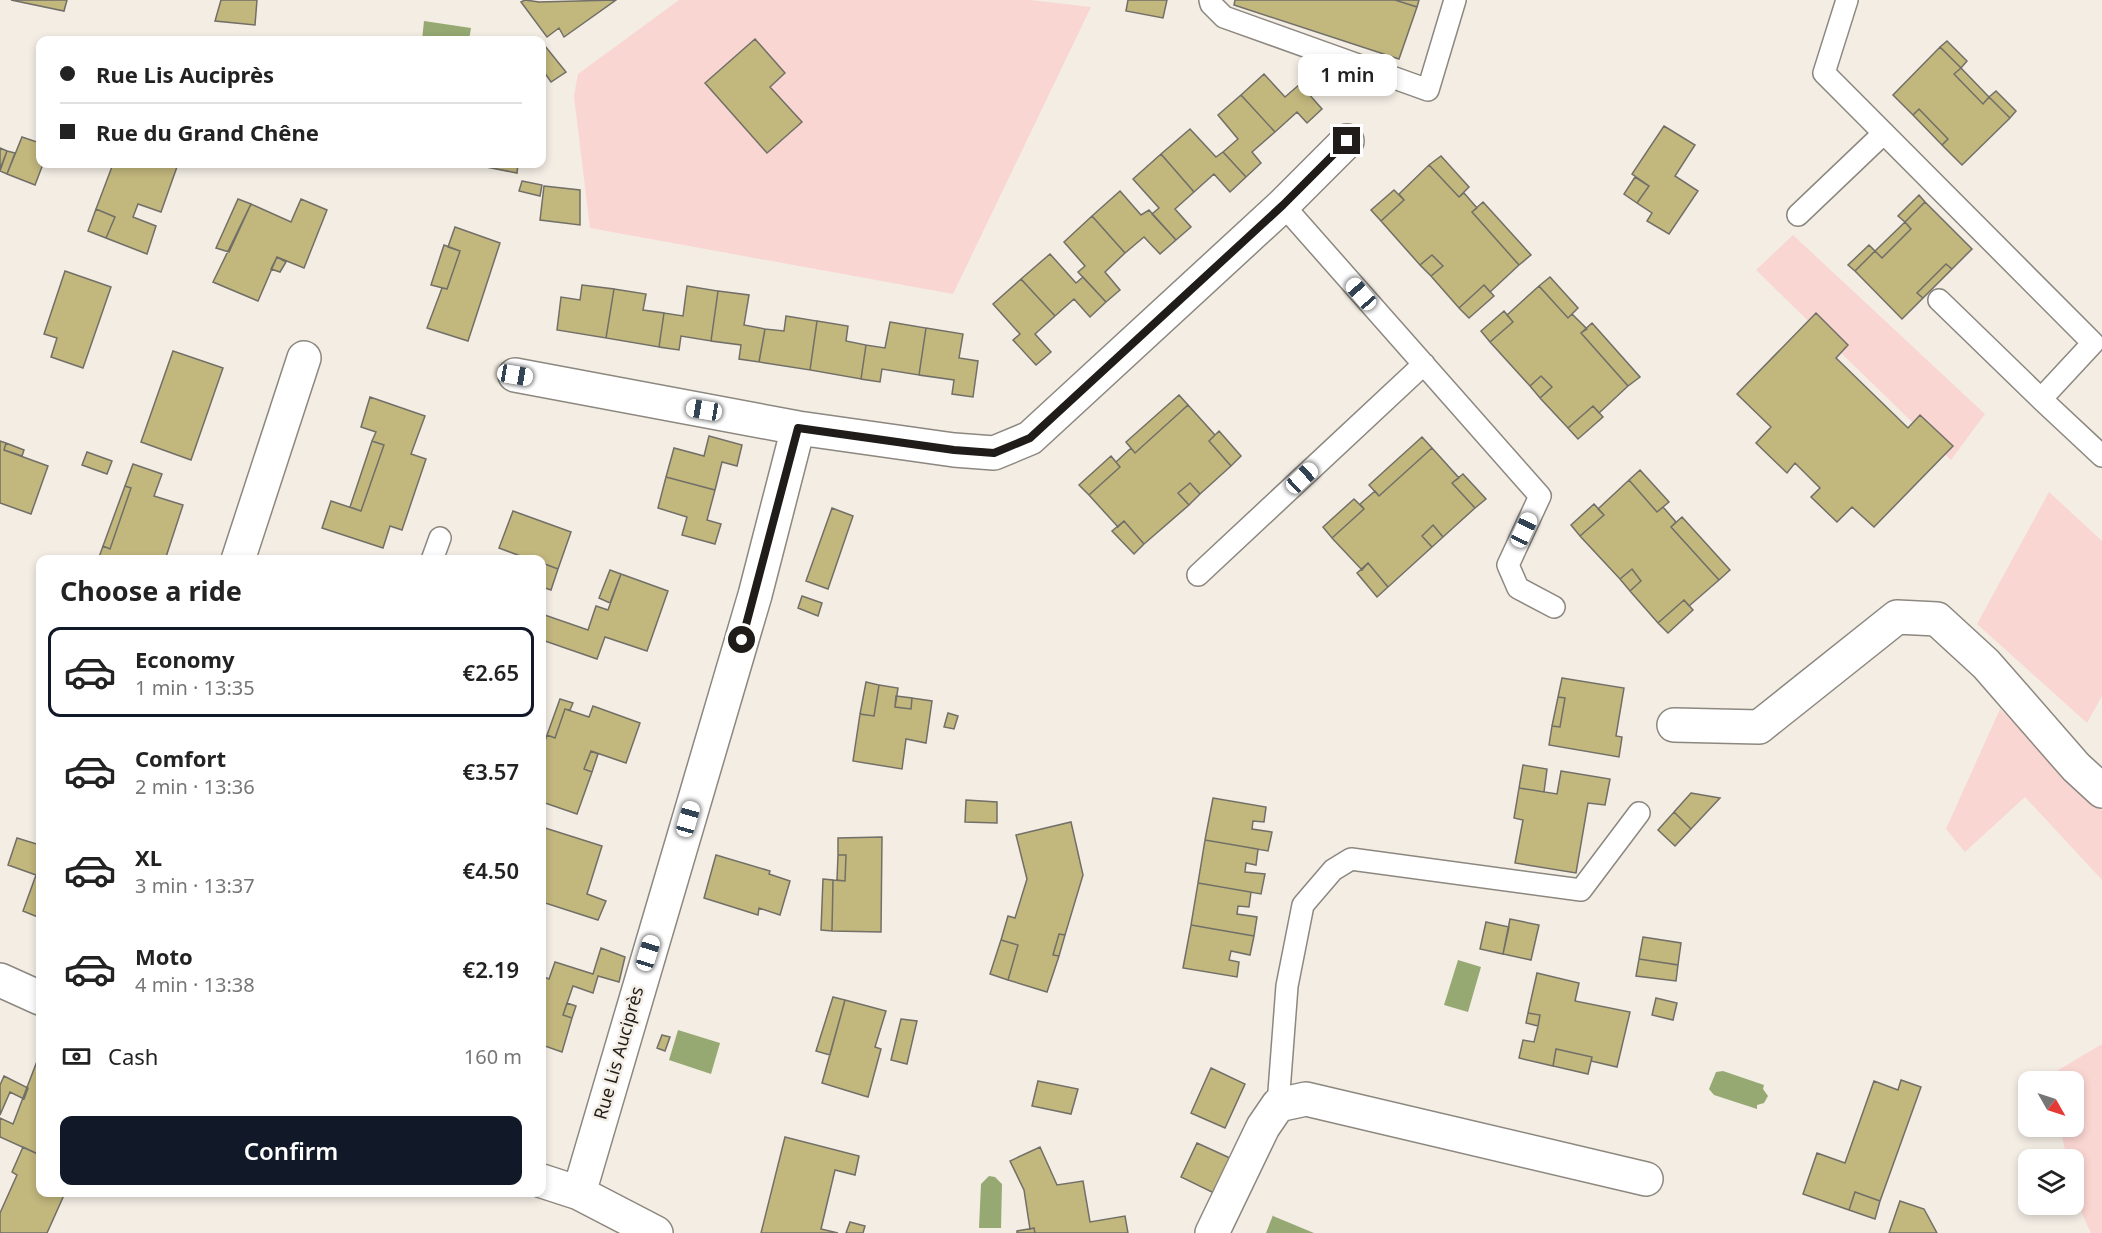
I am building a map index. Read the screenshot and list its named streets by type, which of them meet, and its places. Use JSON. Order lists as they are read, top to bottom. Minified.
{"streets":{"street":["Rue Lis Auciprès"]},"north":"bottom right","page":{"banner":["Rue Lis Auciprès","Rue du Grand Chêne"],"bubble":"1 min","heading":"Choose a ride","list":[{"name":"Economy","note":"1 min · 13:35","value":"€2.65"},{"name":"Comfort","note":"2 min · 13:36","value":"€3.57"},{"name":"XL","note":"3 min · 13:37","value":"€4.50"},{"name":"Moto","note":"4 min · 13:38","value":"€2.19"}],"pay":["Cash","160 m"],"buttons":"Confirm"}}
